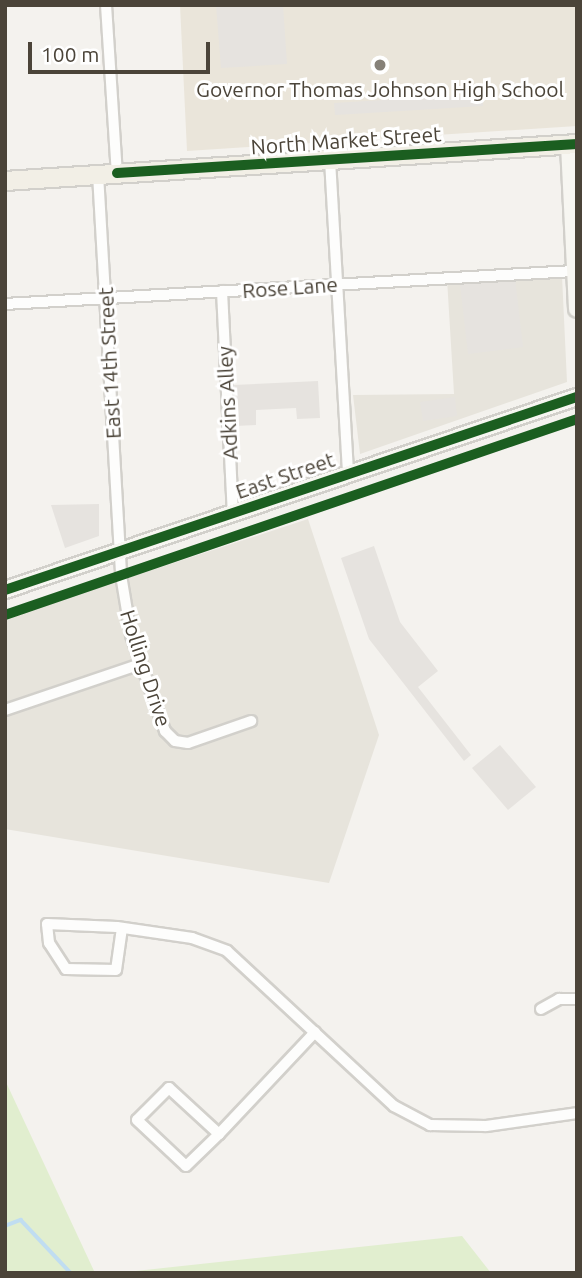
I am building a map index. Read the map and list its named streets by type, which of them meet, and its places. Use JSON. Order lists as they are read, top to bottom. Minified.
{"streets":{"main road":["North Market Street","East Street"],"street":["Rose Lane","East 14th Street","Adkins Alley","Holling Drive"]},"crossings":[["North Market Street","East 14th Street"],["Rose Lane","East 14th Street"],["Rose Lane","Adkins Alley"],["East 14th Street","East Street"],["East 14th Street","Holling Drive"],["Adkins Alley","East Street"],["East Street","Holling Drive"]],"places":["Governor Thomas Johnson High School"],"scale_bar":"100 m"}
